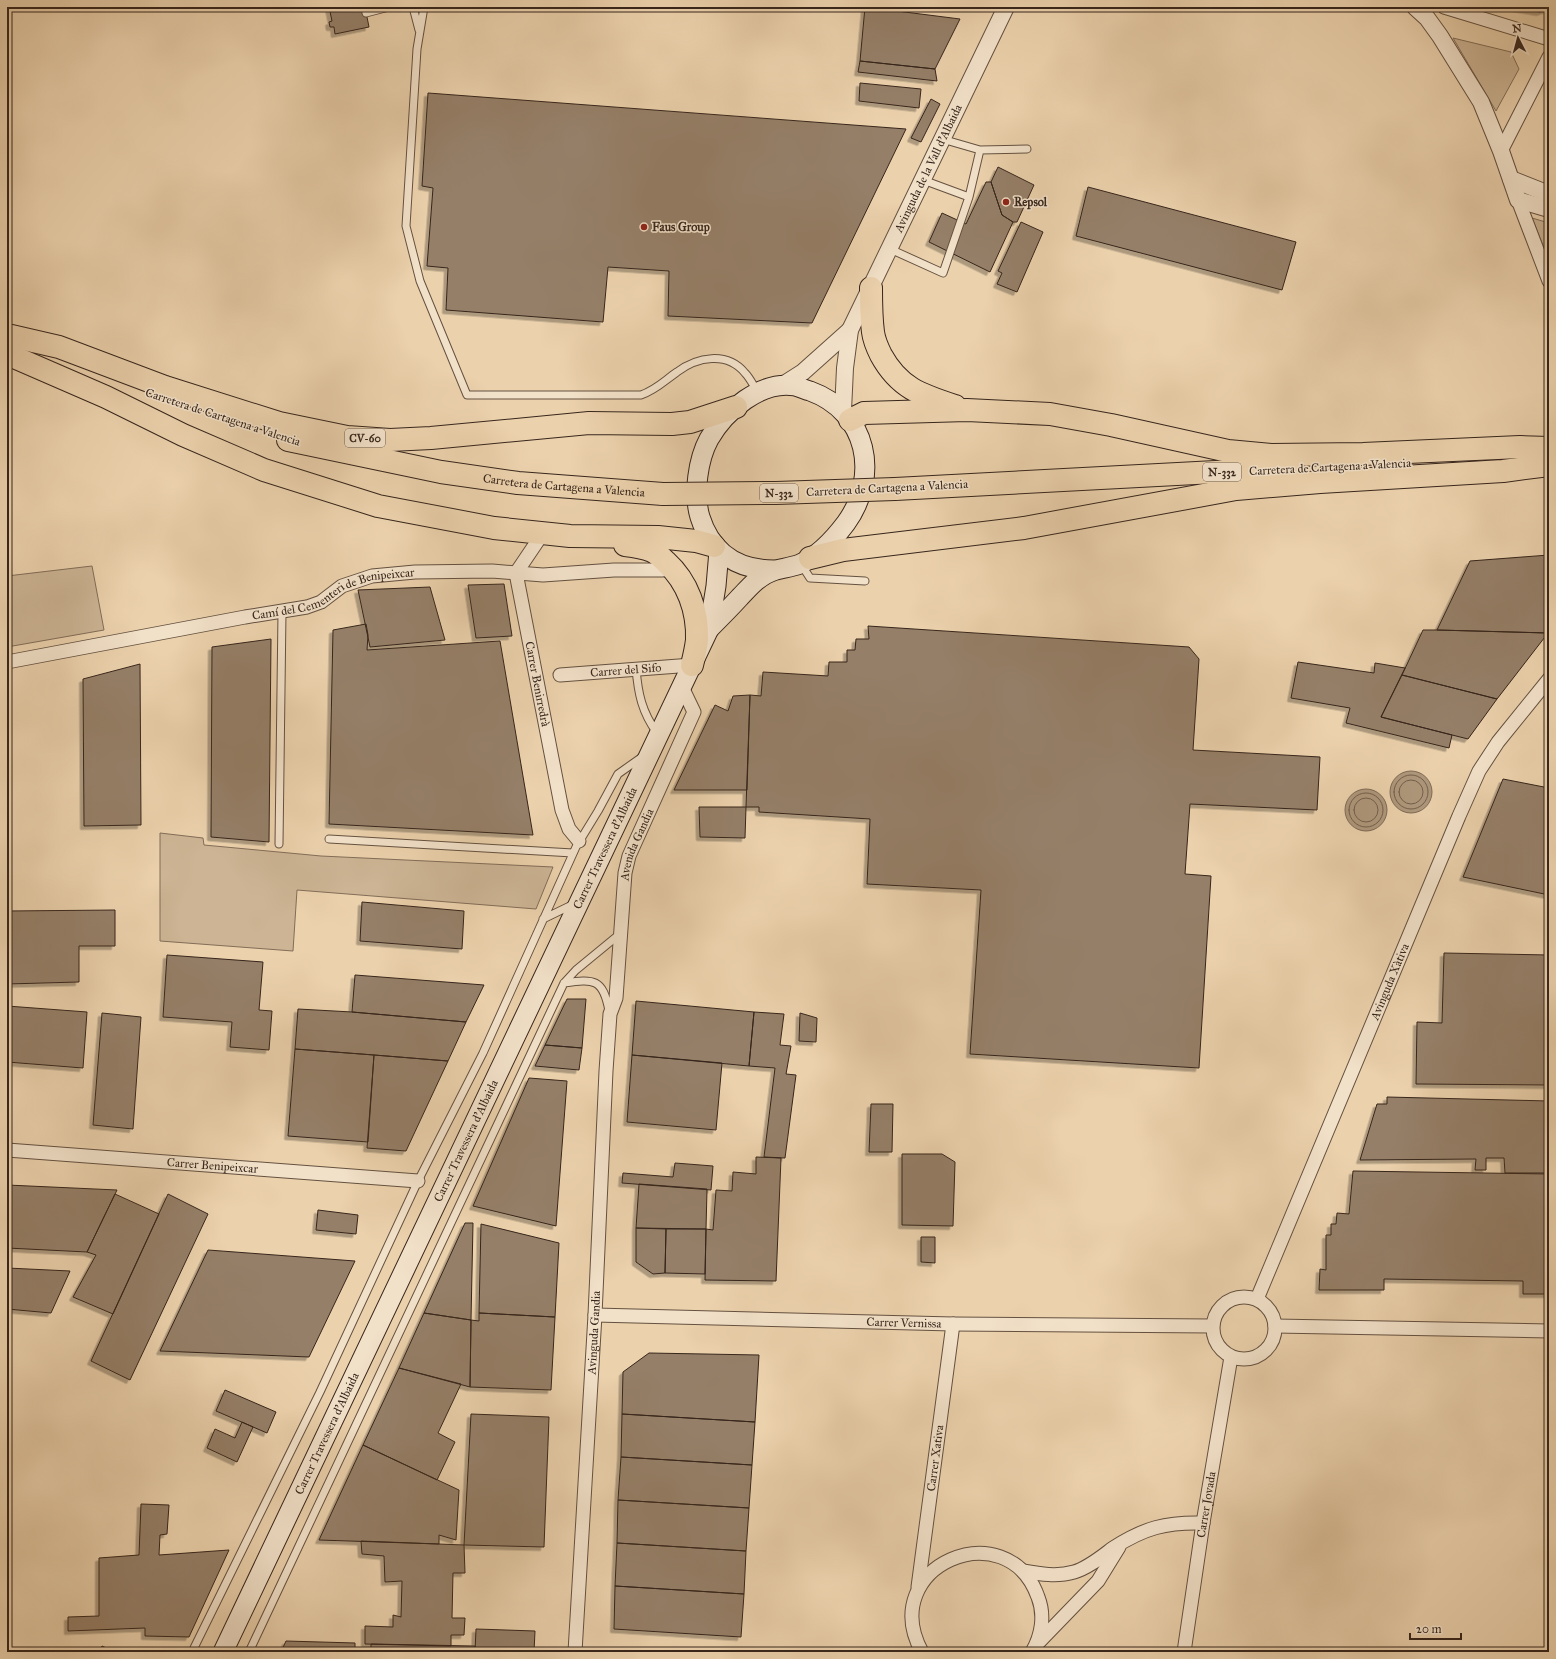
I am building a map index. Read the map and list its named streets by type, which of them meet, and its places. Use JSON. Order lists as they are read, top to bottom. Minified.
{"streets":{"highway":["Carretera de Cartagena a Valencia","CV-60","N-332"],"main road":["Carrer Travessera d'Albaida"],"street":["Avinguda de la Vall d'Albaida","Camí del Cementeri de Benipeixcar","Carrer del Sifo","Carrer Benirredrà","Avenida Gandia","Avinguda Xàtiva","Carrer Benipeixcar","Carrer Vernissa","Avinguda Gandia","Carrer Xativa","Carrer Jovada"]},"crossings":[["Camí del Cementeri de Benipeixcar","Carrer Benirredrà"],["Carrer del Sifo","Carrer Travessera d'Albaida"],["Avenida Gandia","Carrer Travessera d'Albaida"],["Avenida Gandia","Avinguda Gandia"],["Avinguda Xàtiva","Carrer Vernissa"],["Avinguda Xàtiva","Carrer Jovada"],["Carrer Vernissa","Avinguda Gandia"],["Carrer Vernissa","Carrer Xativa"],["Carrer Vernissa","Carrer Jovada"]],"places":["Repsol","Faus Group"],"scale_bar":"20 m","north":"top"}
